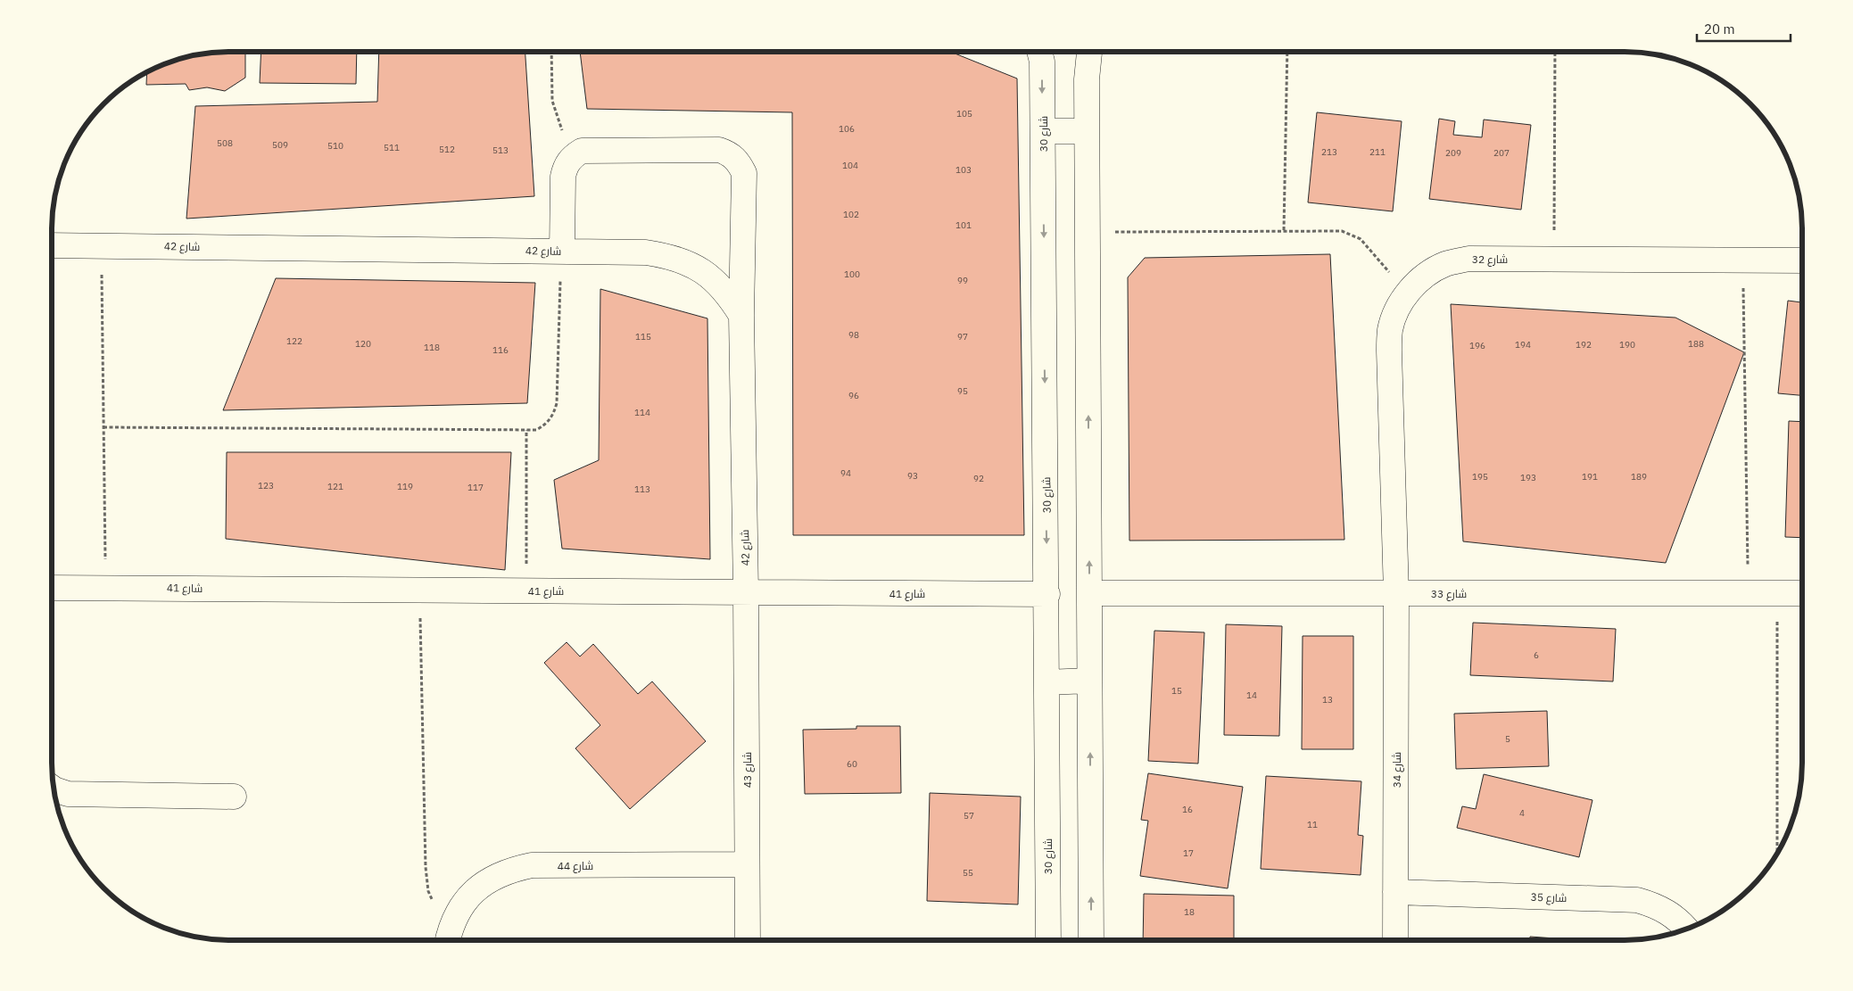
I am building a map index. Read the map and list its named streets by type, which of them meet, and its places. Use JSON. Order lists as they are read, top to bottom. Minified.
{"streets":{"street":["شارع 30","شارع 42","شارع 32","شارع 41","شارع 33","شارع 43","شارع 34","شارع 44","شارع 35"]},"crossings":[["شارع 30","شارع 41"],["شارع 42","شارع 41"],["شارع 42","شارع 43"],["شارع 32","شارع 33"],["شارع 32","شارع 34"],["شارع 41","شارع 43"],["شارع 33","شارع 34"],["شارع 43","شارع 44"],["شارع 34","شارع 35"]],"house_numbers":["105","106","508","509","510","511","512","513","213","211","209","207","104","103","102","101","100","99","98","115","97","122","120","188","194","192","190","196","118","116","95","96","114","94","93","195","191","189","193","92","123","121","119","117","113","6","15","14","13","5","60","16","4","57","11","17","55","18"],"scale_bar":"20 m"}
